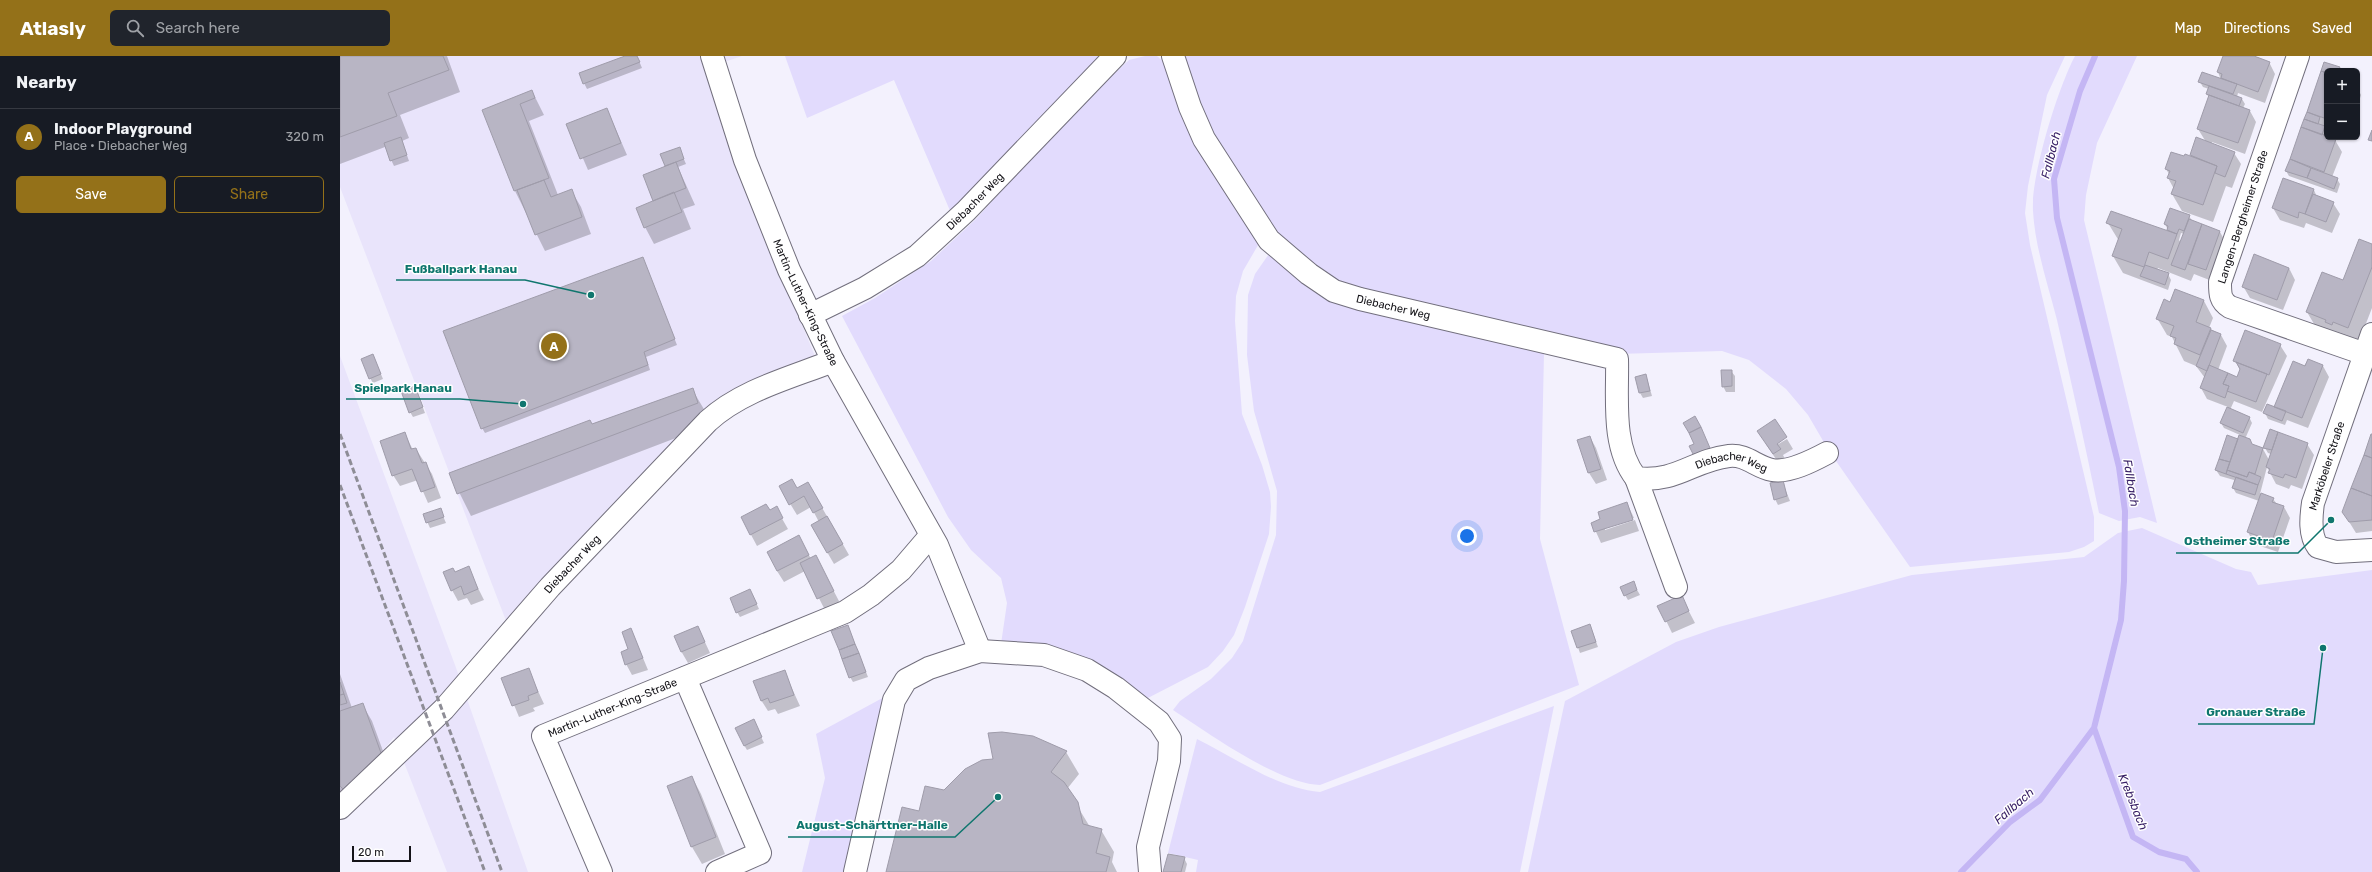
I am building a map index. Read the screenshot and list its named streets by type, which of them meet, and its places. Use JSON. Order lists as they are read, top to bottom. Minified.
{"streets":{"street":["Diebacher Weg","Langen-Bergheimer Straße","Martin-Luther-King-Straße","Marköbeler Straße"]},"crossings":[["Diebacher Weg","Martin-Luther-King-Straße"],["Langen-Bergheimer Straße","Marköbeler Straße"]],"water":["Fallbach","Krebsbach"],"places":["Fußballpark Hanau","Spielpark Hanau","Ostheimer Straße","Gronauer Straße","August-Schärttner-Halle"],"scale_bar":"20 m","page":{"header":"Atlasly","search":"Search here","nav":["Map","Directions","Saved"],"heading":"Nearby","map_buttons":["+","−"],"list":[{"mark":"A","name":"Indoor Playground","note":"Place · Diebacher Weg","value":"320 m"}],"buttons":["Save","Share"],"pins":"A","scale":"20 m"}}
